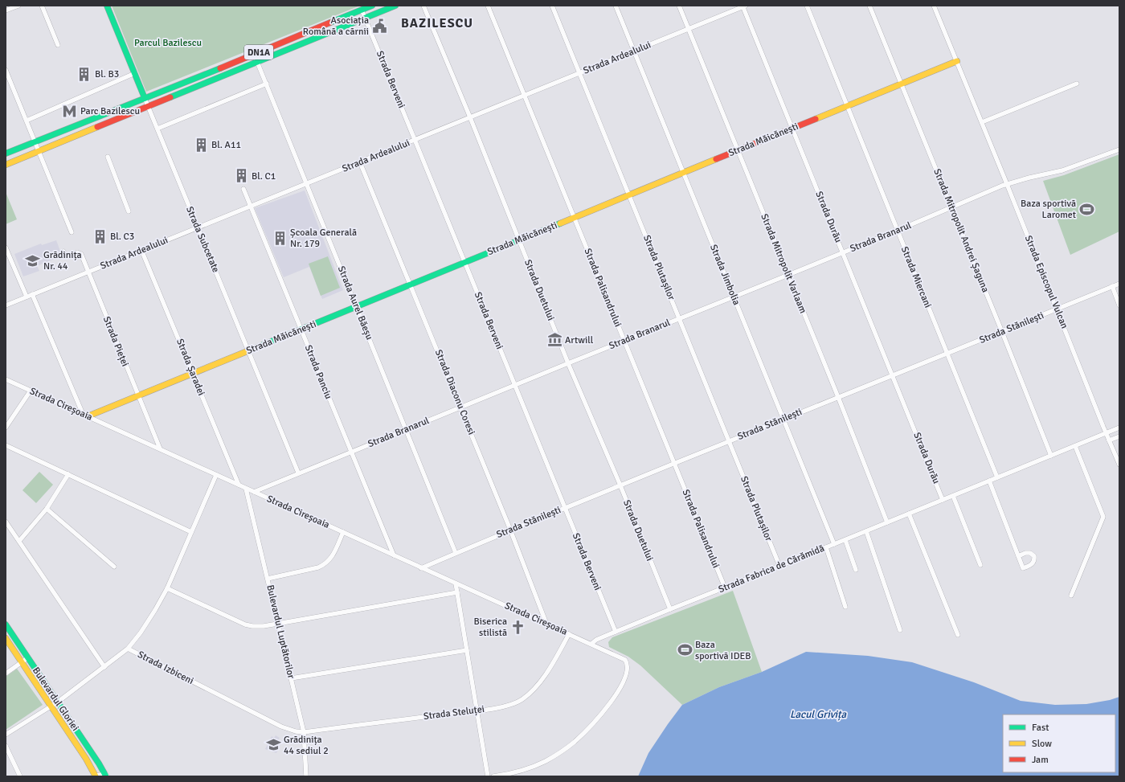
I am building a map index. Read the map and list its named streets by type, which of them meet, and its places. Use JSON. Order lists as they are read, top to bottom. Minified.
{"streets":{"street":["DN1A","Strada Ardealului","Strada Berveni","Strada Măicănești","Strada Durău","Strada Mitropolit Andrei Șaguna","Strada Branarul","Strada Subcetate","Strada Mitropolit Varlaam","Strada Plutașilor","Strada Jimbolia","Strada Miercani","Strada Episcopul Vulcan","Strada Palisandrului","Strada Duetului","Strada Aurel Băeșu","Strada Stănilești","Strada Pieței","Strada Șaradei","Strada Panciu","Strada Diaconu Coresi","Strada Cireșoaia","Strada Fabrica de Cărămidă","Bulevardul Luptătorilor","Strada Izbiceni","Bulevardul Gloriei","Strada Steluței"]},"crossings":[["DN1A","Strada Berveni"],["DN1A","Strada Subcetate"],["DN1A","Strada Aurel Băeșu"],["Strada Ardealului","Strada Berveni"],["Strada Ardealului","Strada Durău"],["Strada Ardealului","Strada Subcetate"],["Strada Ardealului","Strada Mitropolit Varlaam"],["Strada Ardealului","Strada Plutașilor"],["Strada Ardealului","Strada Jimbolia"],["Strada Ardealului","Strada Palisandrului"],["Strada Ardealului","Strada Duetului"],["Strada Ardealului","Strada Aurel Băeșu"],["Strada Ardealului","Strada Pieței"],["Strada Ardealului","Strada Șaradei"],["Strada Ardealului","Strada Panciu"],["Strada Ardealului","Strada Diaconu Coresi"],["Strada Berveni","Strada Măicănești"],["Strada Berveni","Strada Branarul"],["Strada Berveni","Strada Stănilești"],["Strada Berveni","Strada Fabrica de Cărămidă"],["Strada Măicănești","Strada Durău"],["Strada Măicănești","Strada Mitropolit Andrei Șaguna"],["Strada Măicănești","Strada Subcetate"],["Strada Măicănești","Strada Mitropolit Varlaam"],["Strada Măicănești","Strada Plutașilor"],["Strada Măicănești","Strada Jimbolia"],["Strada Măicănești","Strada Miercani"],["Strada Măicănești","Strada Episcopul Vulcan"],["Strada Măicănești","Strada Palisandrului"],["Strada Măicănești","Strada Duetului"],["Strada Măicănești","Strada Aurel Băeșu"],["Strada Măicănești","Strada Pieței"],["Strada Măicănești","Strada Șaradei"],["Strada Măicănești","Strada Panciu"],["Strada Măicănești","Strada Diaconu Coresi"],["Strada Măicănești","Strada Cireșoaia"],["Strada Durău","Strada Branarul"],["Strada Durău","Strada Stănilești"],["Strada Durău","Strada Fabrica de Cărămidă"],["Strada Mitropolit Andrei Șaguna","Strada Branarul"],["Strada Mitropolit Andrei Șaguna","Strada Stănilești"],["Strada Mitropolit Andrei Șaguna","Strada Fabrica de Cărămidă"],["Strada Branarul","Strada Subcetate"],["Strada Branarul","Strada Mitropolit Varlaam"],["Strada Branarul","Strada Plutașilor"],["Strada Branarul","Strada Jimbolia"],["Strada Branarul","Strada Miercani"],["Strada Branarul","Strada Episcopul Vulcan"],["Strada Branarul","Strada Palisandrului"],["Strada Branarul","Strada Duetului"],["Strada Branarul","Strada Aurel Băeșu"],["Strada Branarul","Strada Panciu"],["Strada Branarul","Strada Diaconu Coresi"],["Strada Branarul","Strada Cireșoaia"],["Strada Mitropolit Varlaam","Strada Stănilești"],["Strada Mitropolit Varlaam","Strada Fabrica de Cărămidă"],["Strada Plutașilor","Strada Stănilești"],["Strada Plutașilor","Strada Fabrica de Cărămidă"],["Strada Jimbolia","Strada Stănilești"],["Strada Jimbolia","Strada Fabrica de Cărămidă"],["Strada Miercani","Strada Stănilești"],["Strada Miercani","Strada Fabrica de Cărămidă"],["Strada Episcopul Vulcan","Strada Stănilești"],["Strada Episcopul Vulcan","Strada Fabrica de Cărămidă"],["Strada Palisandrului","Strada Stănilești"],["Strada Palisandrului","Strada Fabrica de Cărămidă"],["Strada Duetului","Strada Stănilești"],["Strada Duetului","Strada Fabrica de Cărămidă"],["Strada Aurel Băeșu","Strada Stănilești"],["Strada Stănilești","Strada Diaconu Coresi"],["Strada Stănilești","Strada Cireșoaia"],["Strada Pieței","Strada Cireșoaia"],["Strada Șaradei","Strada Cireșoaia"],["Strada Panciu","Strada Cireșoaia"],["Strada Diaconu Coresi","Strada Cireșoaia"],["Strada Cireșoaia","Strada Fabrica de Cărămidă"],["Strada Cireșoaia","Bulevardul Luptătorilor"],["Strada Cireșoaia","Strada Steluței"],["Bulevardul Luptătorilor","Strada Izbiceni"],["Bulevardul Luptătorilor","Strada Steluței"],["Strada Izbiceni","Bulevardul Gloriei"],["Strada Izbiceni","Strada Steluței"]],"districts":["BAZILESCU"],"water":["Lacul Grivița"],"parks":["Parcul Bazilescu"],"places":{"public building":["Asociația Română a cărnii"],"building":["Bl. B3","Bl. A11","Bl. C1","Bl. C3","Școala Generală Nr. 179"],"metro station":["Parc Bazilescu"],"sports":["Baza sportivă Laromet","Baza sportivă IDEB"],"school or university":["Grădinița Nr. 44","Grădinița 44 sediul 2"],"museum":["Artwill"],"church":["Biserica stilistă"]},"legend":["Fast","Slow","Jam"]}
